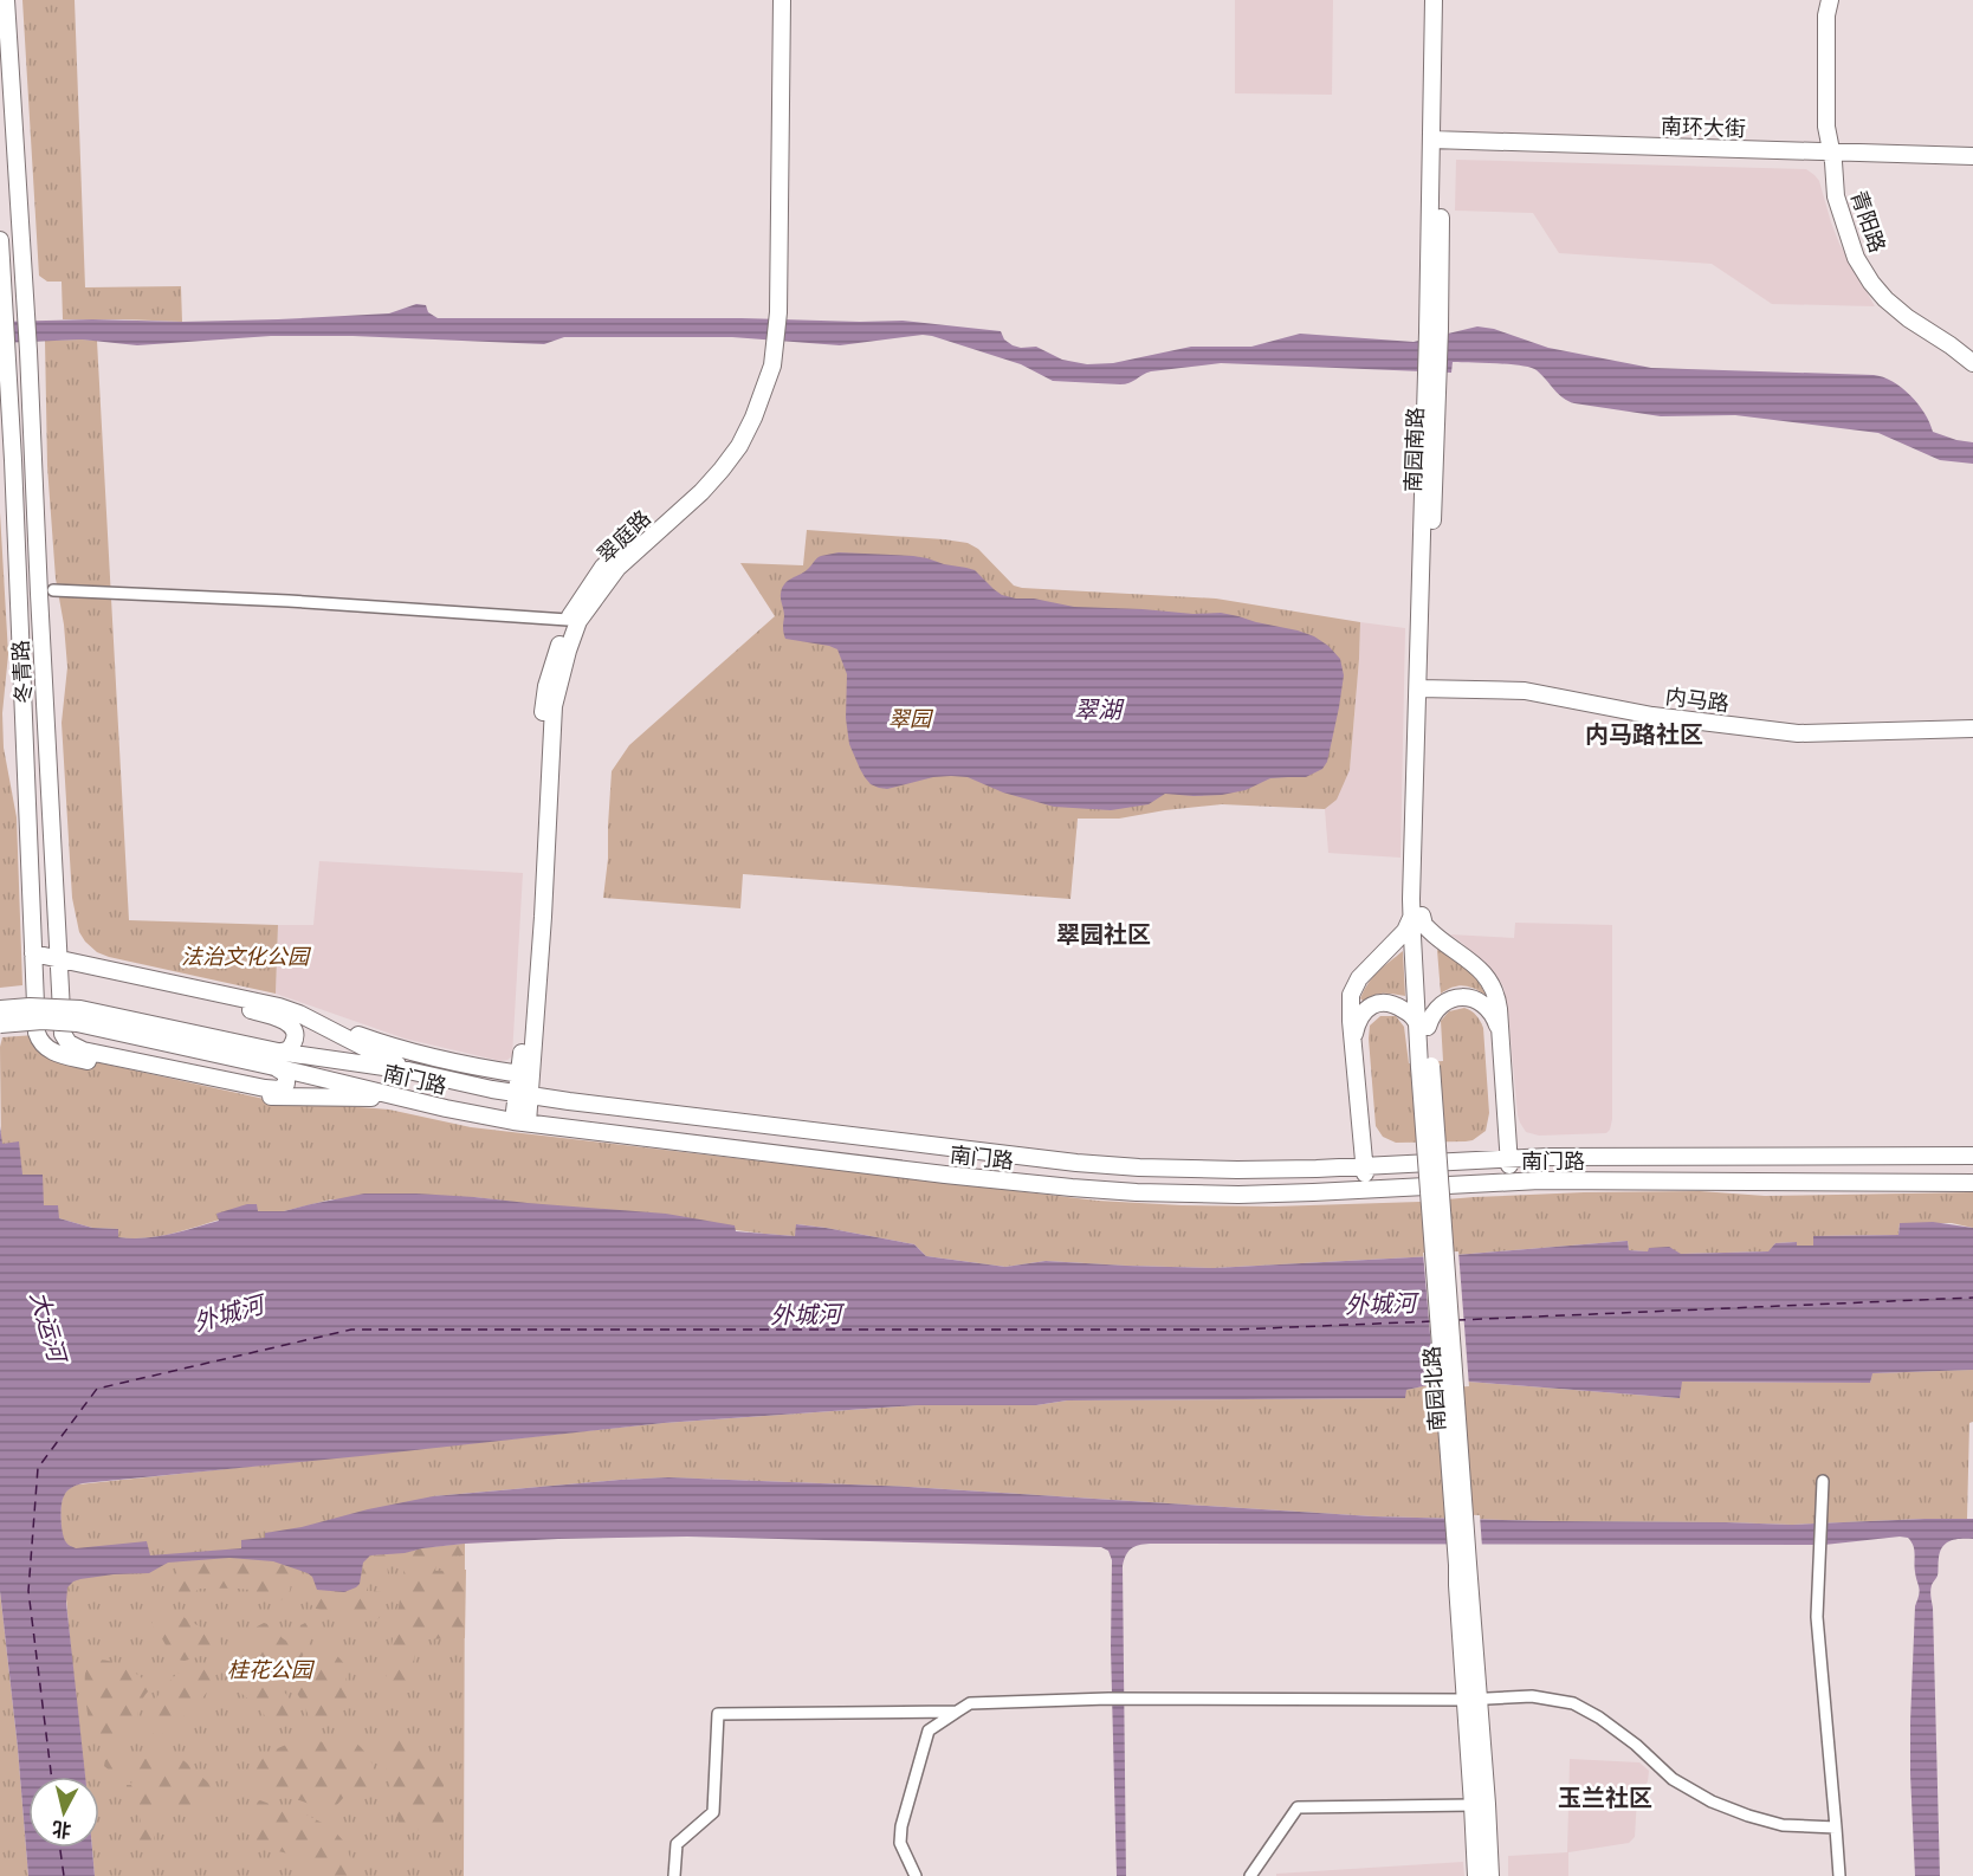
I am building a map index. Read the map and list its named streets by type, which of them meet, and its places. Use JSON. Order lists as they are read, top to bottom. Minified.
{"streets":{"main road":["南环大街","青阳路","南园南路","翠庭路","冬青路","内马路","南门路","南园北路"]},"crossings":[["南环大街","青阳路"],["南环大街","南园南路"],["南园南路","内马路"],["南园南路","南园北路"],["翠庭路","南门路"],["冬青路","南门路"]],"districts":["内马路社区","翠园社区","玉兰社区"],"water":["翠湖","外城河","大运河"],"parks":["翠园","法治文化公园","桂花公园"],"north":"bottom"}
